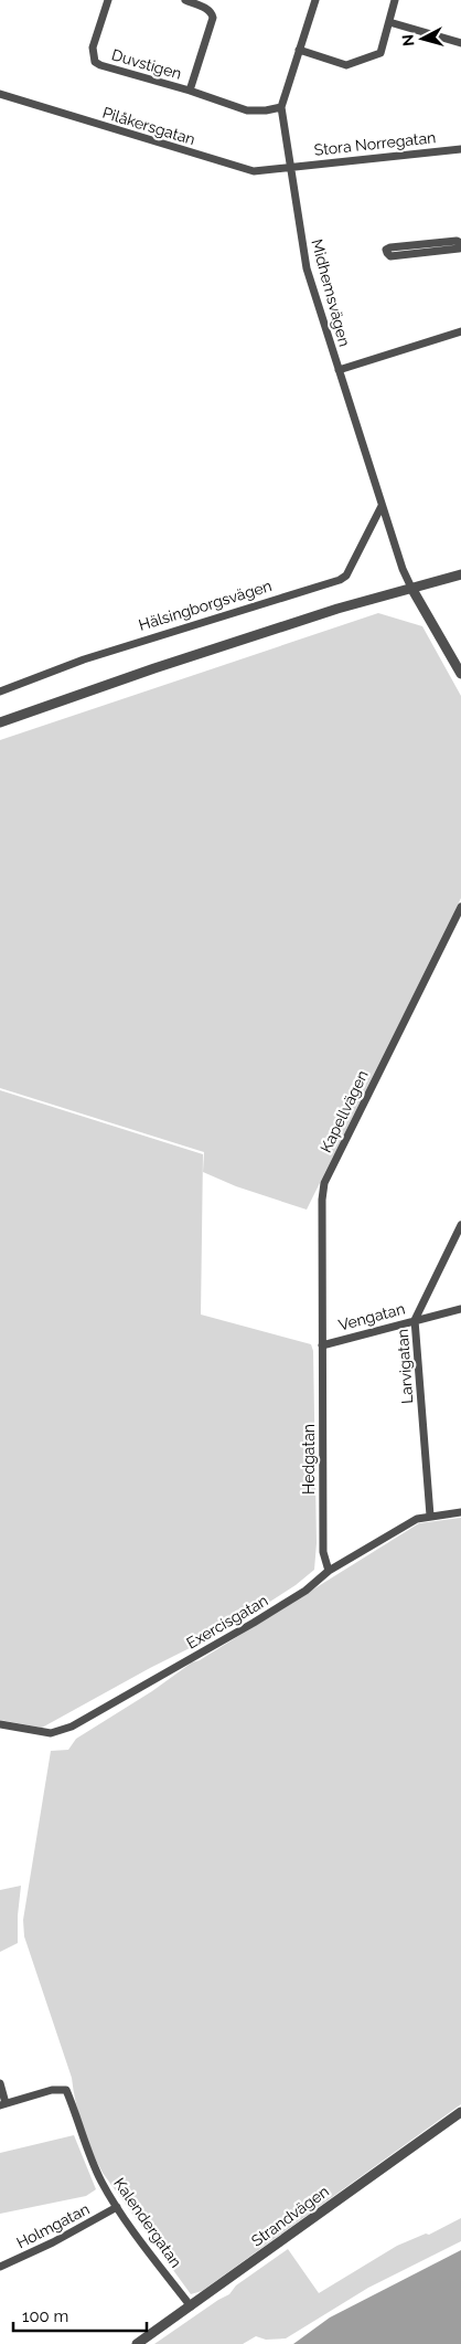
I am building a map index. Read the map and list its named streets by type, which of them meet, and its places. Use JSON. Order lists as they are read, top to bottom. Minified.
{"streets":{"street":["Duvstigen","Pilåkersgatan","Stora Norregatan","Midhemsvägen","Hälsingborgsvägen","Kapellvägen","Vengatan","Larvigatan","Hedgatan","Exercisgatan","Strandvägen","Kalendergatan","Holmgatan"]},"crossings":[["Duvstigen","Midhemsvägen"],["Pilåkersgatan","Stora Norregatan"],["Pilåkersgatan","Midhemsvägen"],["Stora Norregatan","Midhemsvägen"],["Midhemsvägen","Hälsingborgsvägen"],["Kapellvägen","Vengatan"],["Kapellvägen","Hedgatan"],["Vengatan","Larvigatan"],["Vengatan","Hedgatan"],["Larvigatan","Exercisgatan"],["Hedgatan","Exercisgatan"],["Strandvägen","Kalendergatan"],["Kalendergatan","Holmgatan"]],"scale_bar":"100 m","north":"left"}
